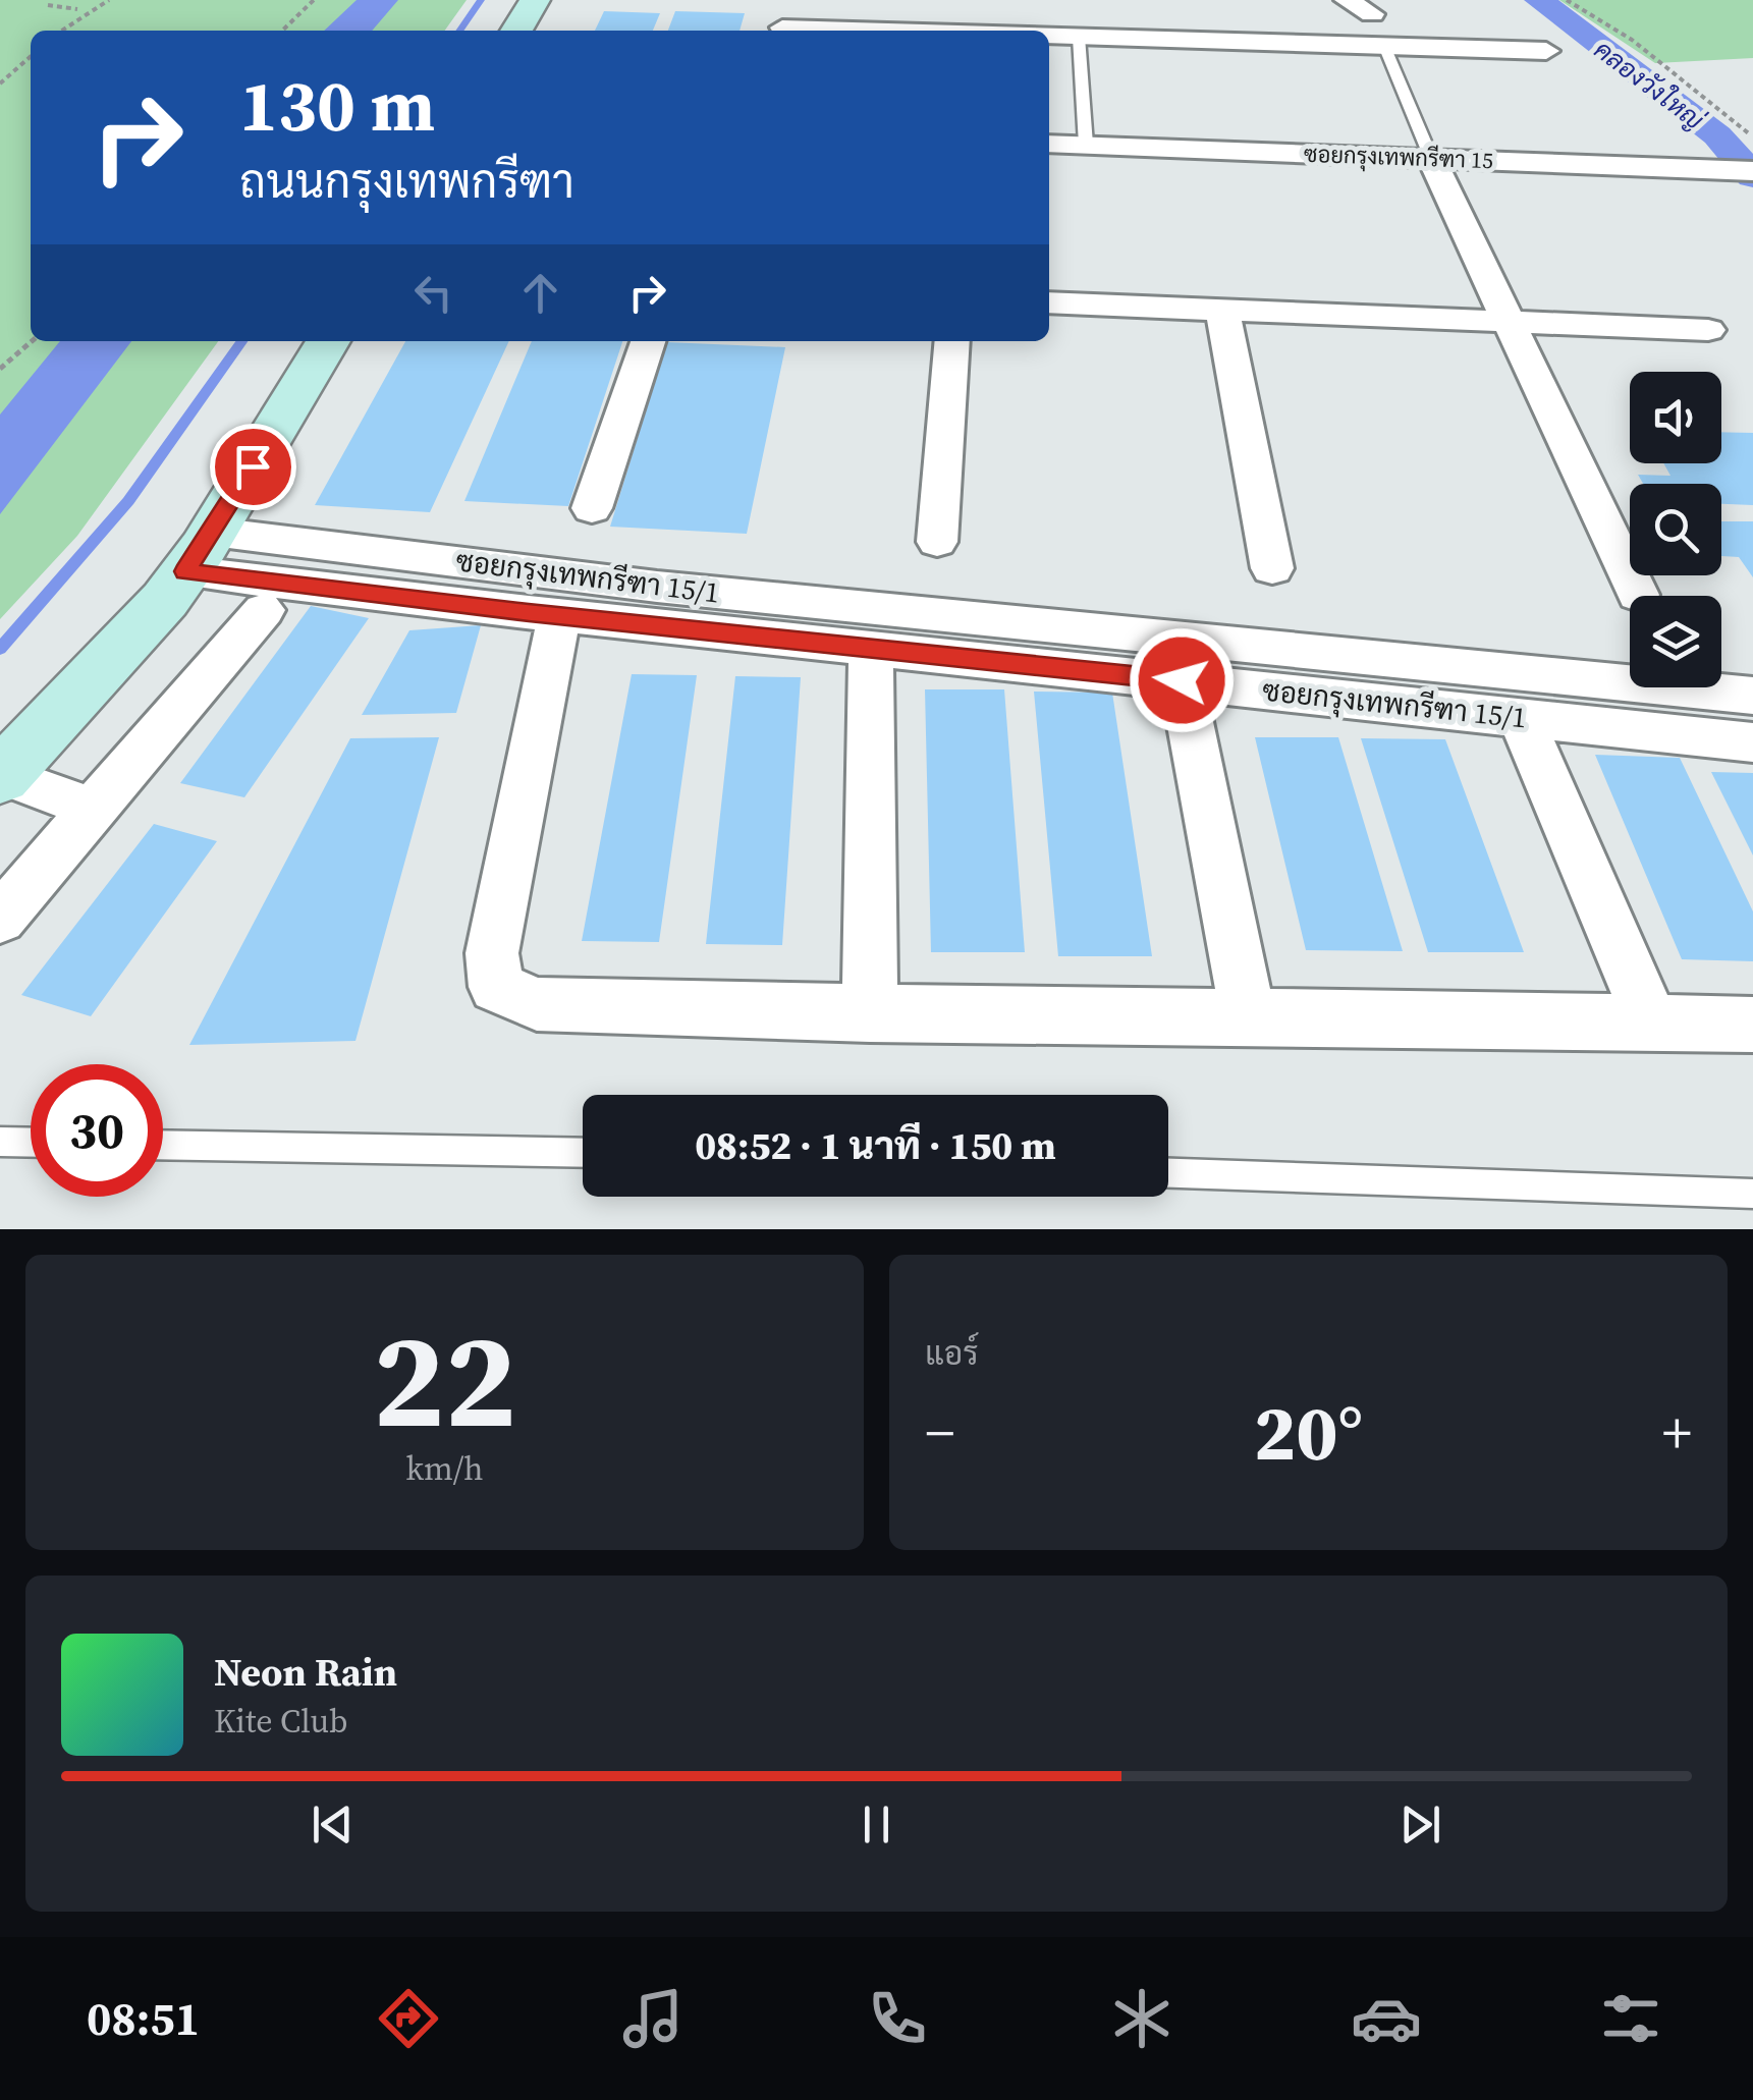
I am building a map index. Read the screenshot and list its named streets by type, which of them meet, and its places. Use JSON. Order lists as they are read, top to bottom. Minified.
{"streets":{"street":["ซอยกรุงเทพกรีฑา 15","ซอยกรุงเทพกรีฑา 15/1"]},"water":["คลองวังใหญ่"],"page":{"turn":["130 m","ถนนกรุงเทพกรีฑา"],"limit":"30","trip":"08:52 · 1 นาที · 150 m","tile":[["22","km/h"],"แอร์"],"heat":["−","20°","+"],"song":["Neon Rain","Kite Club"],"tabs":"08:51"}}
